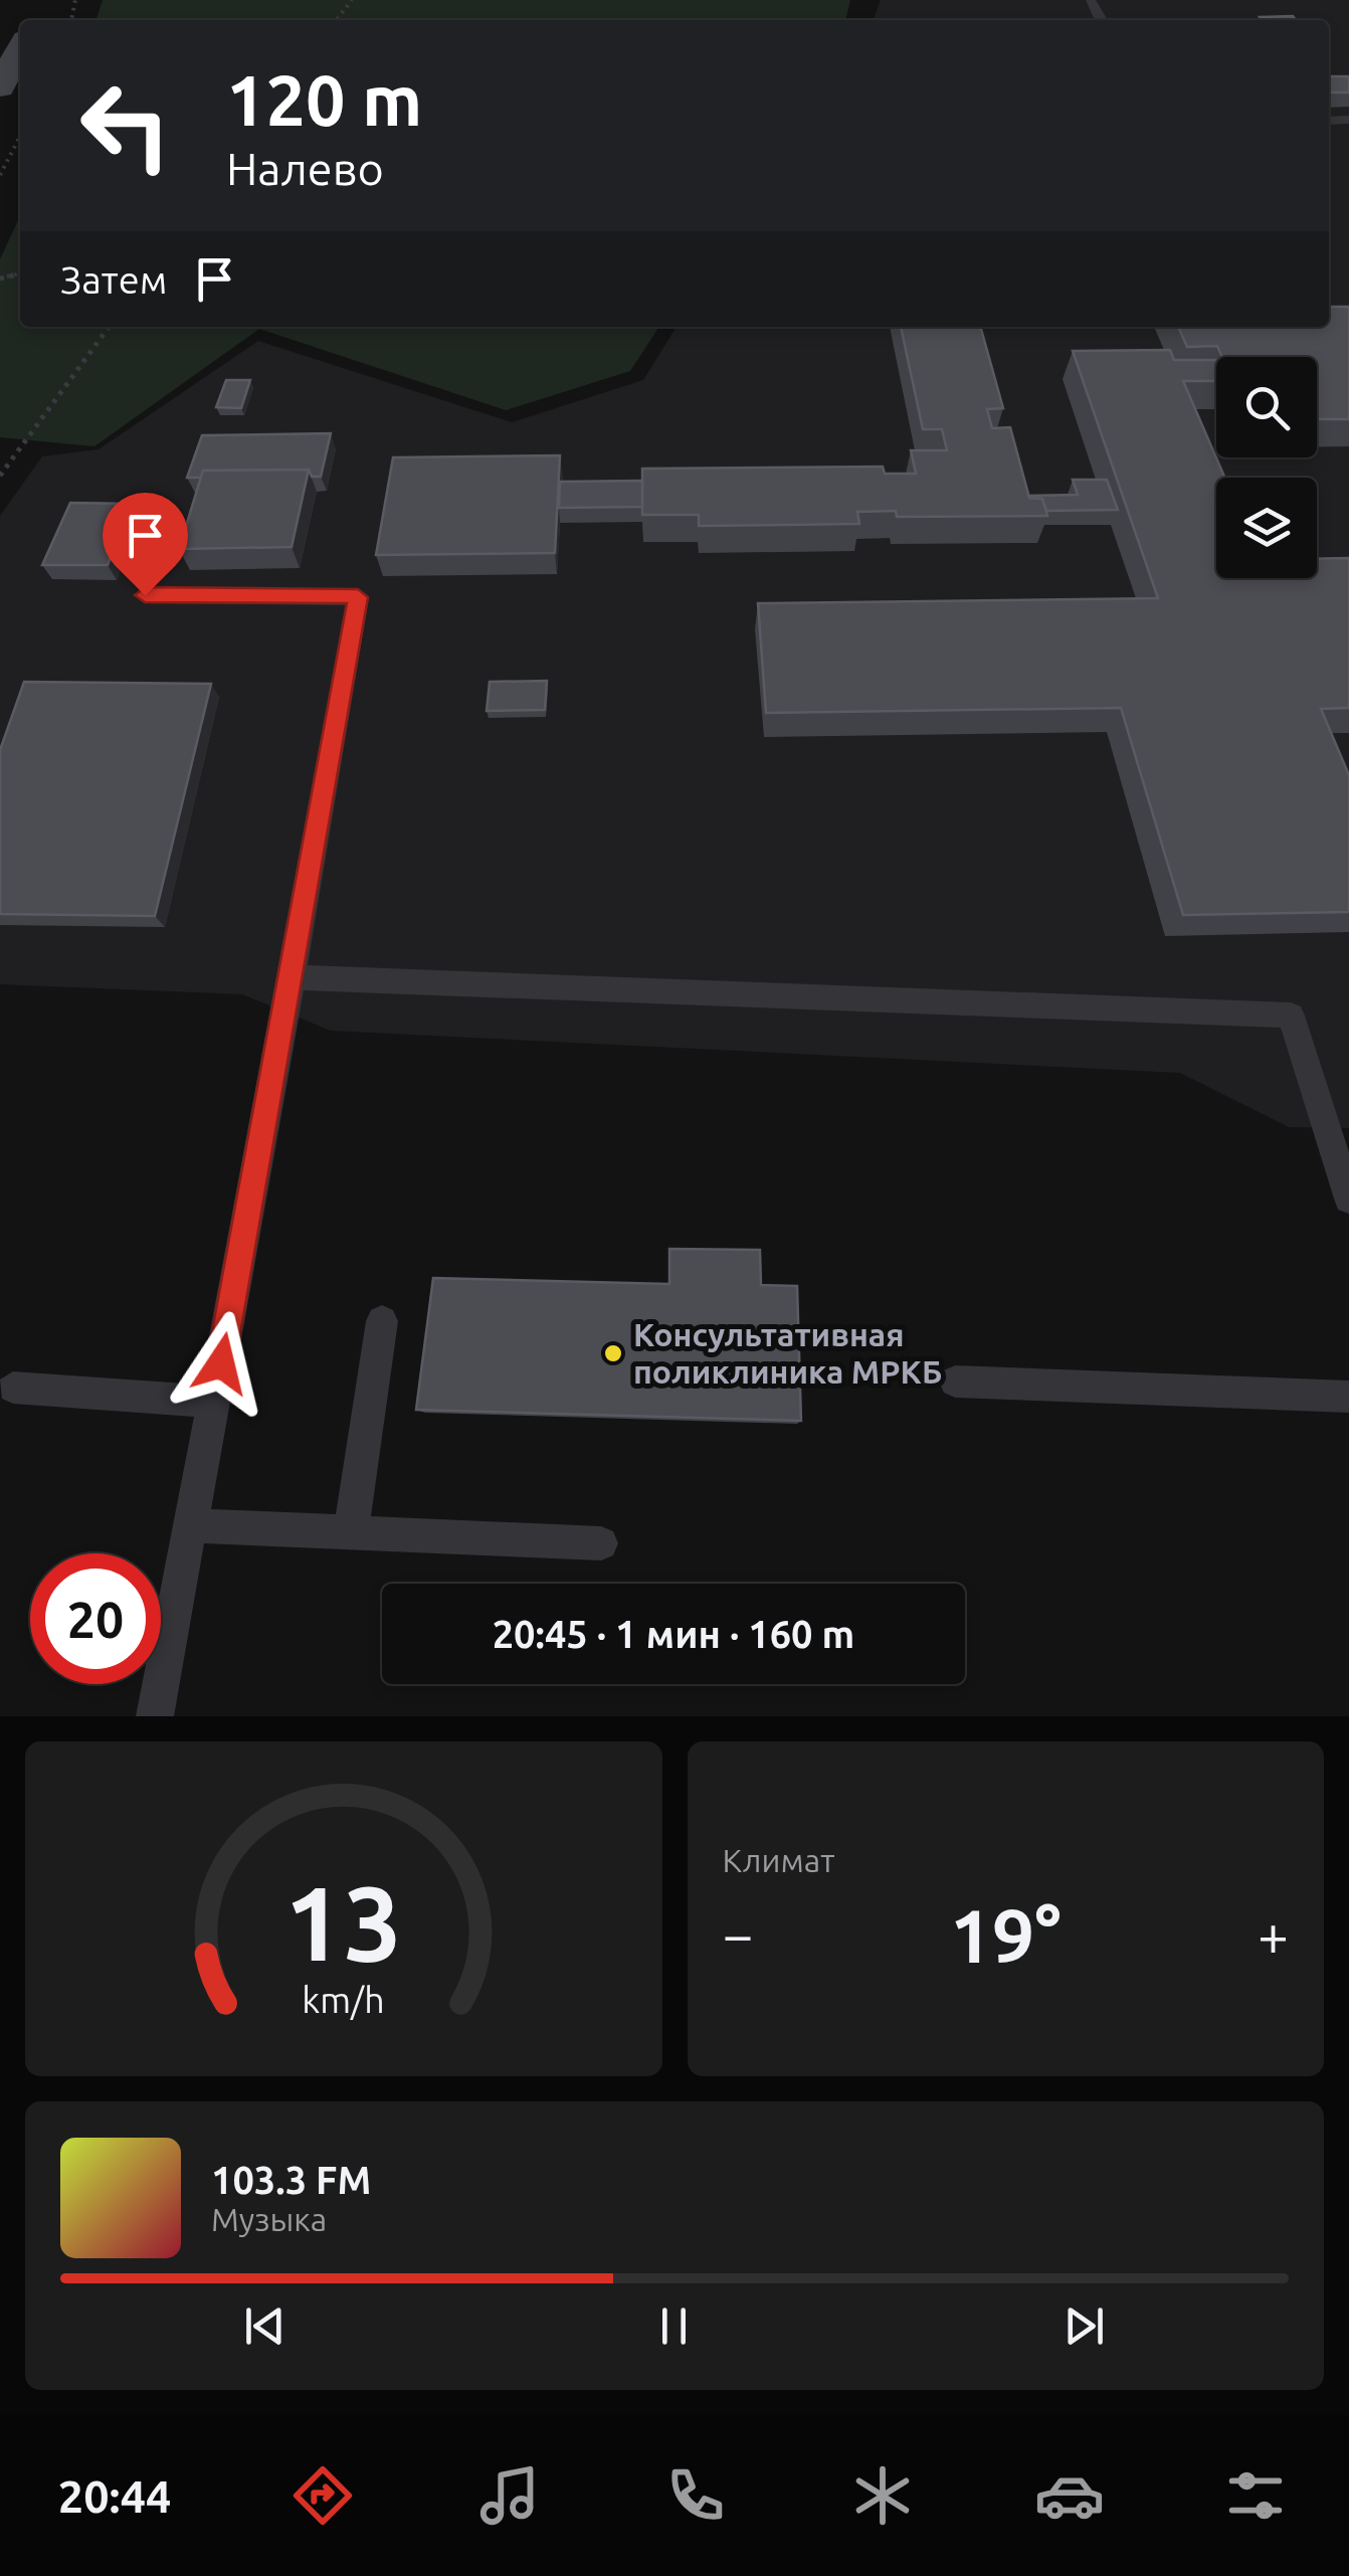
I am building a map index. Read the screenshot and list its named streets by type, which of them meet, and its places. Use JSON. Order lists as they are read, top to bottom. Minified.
{"places":["Консультативная поликлиника МРКБ"],"page":{"turn":["120 m","Налево"],"then":"Затем","limit":"20","trip":"20:45 · 1 мин · 160 m","tile":"Климат","heat":["−","19°","+"],"song":["103.3 FM","Музыка"],"tabs":"20:44","gauge":["13","km/h"]}}
